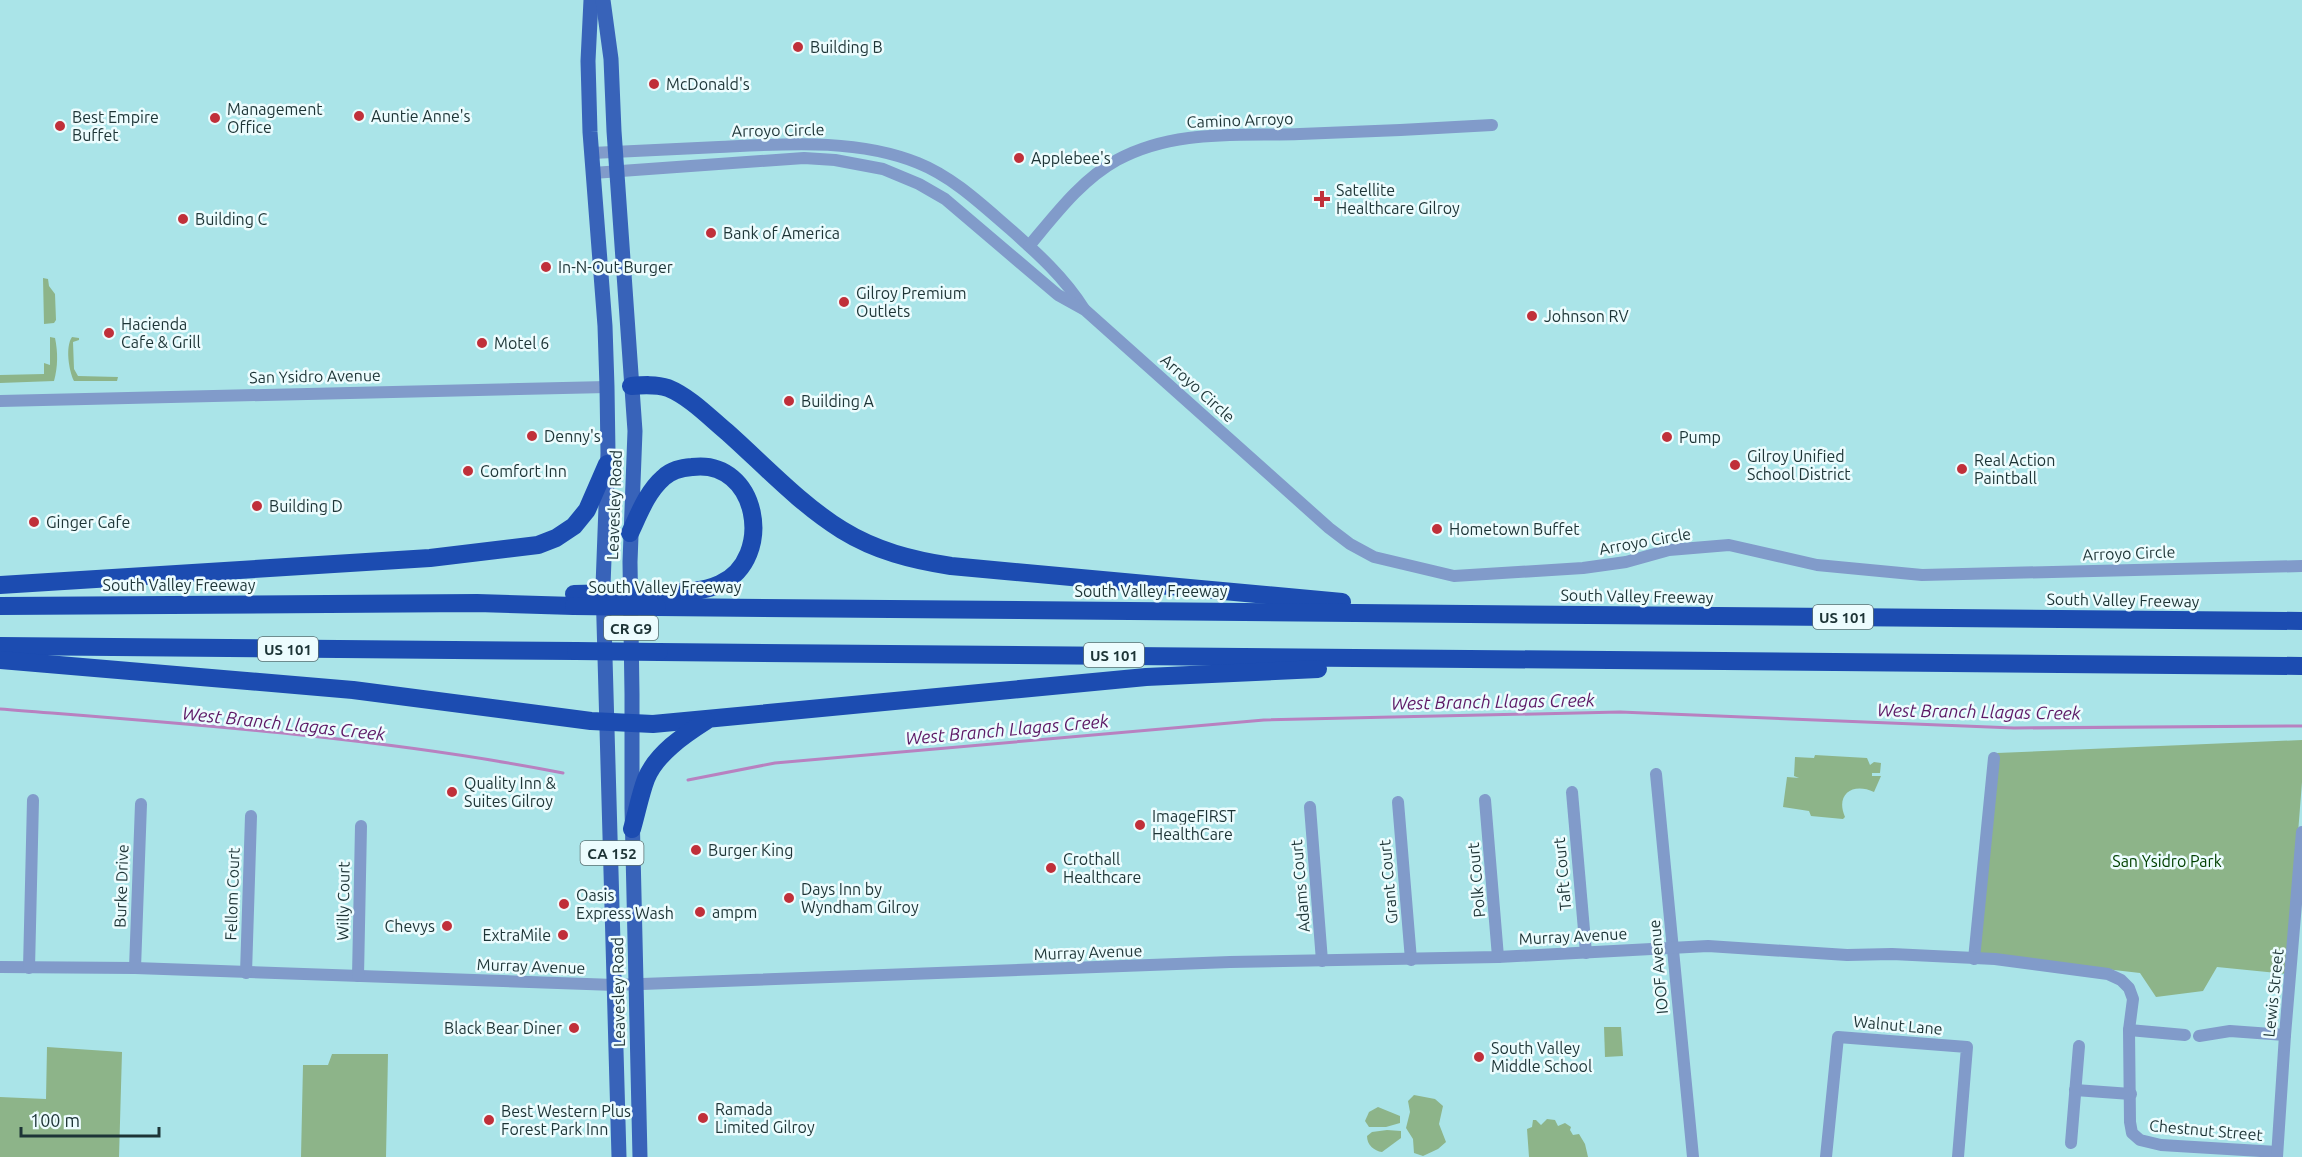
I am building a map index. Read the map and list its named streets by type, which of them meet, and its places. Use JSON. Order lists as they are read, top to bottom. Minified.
{"streets":{"highway":["South Valley Freeway","US 101","CA 152"],"main road":["San Ysidro Avenue","Leavesley Road","CR G9"],"street":["Camino Arroyo","Arroyo Circle","Taft Court","Polk Court","Grant Court","Burke Drive","Adams Court","Fellom Court","Willy Court","Murray Avenue","IOOF Avenue","Lewis Street","Walnut Lane","Chestnut Street"]},"crossings":[["Camino Arroyo","Arroyo Circle"],["Arroyo Circle","Leavesley Road"],["San Ysidro Avenue","Leavesley Road"],["Leavesley Road","CA 152"],["Leavesley Road","Murray Avenue"],["US 101","CA 152"],["Taft Court","Murray Avenue"],["Polk Court","Murray Avenue"],["Grant Court","Murray Avenue"],["Burke Drive","Murray Avenue"],["Adams Court","Murray Avenue"],["Fellom Court","Murray Avenue"],["Willy Court","Murray Avenue"],["Murray Avenue","IOOF Avenue"],["Murray Avenue","Chestnut Street"],["Lewis Street","Chestnut Street"]],"water":["West Branch Llagas Creek"],"parks":["San Ysidro Park"],"places":{"other":["Building B","McDonald's","Auntie Anne's","Management Office","Best Empire Buffet","Applebee's","Building C","Bank of America","In-N-Out Burger","Gilroy Premium Outlets","Johnson RV","Hacienda Cafe & Grill","Motel 6","Building A","Denny's","Pump","Gilroy Unified School District","Real Action Paintball","Comfort Inn","Building D","Ginger Cafe","Hometown Buffet","Quality Inn & Suites Gilroy","ImageFIRST HealthCare","Burger King","Crothall Healthcare","Days Inn by Wyndham Gilroy","Oasis Express Wash","ampm","Chevys","ExtraMile","Black Bear Diner","South Valley Middle School","Ramada Limited Gilroy","Best Western Plus Forest Park Inn"],"health":["Satellite Healthcare Gilroy"]},"scale_bar":"100 m"}
